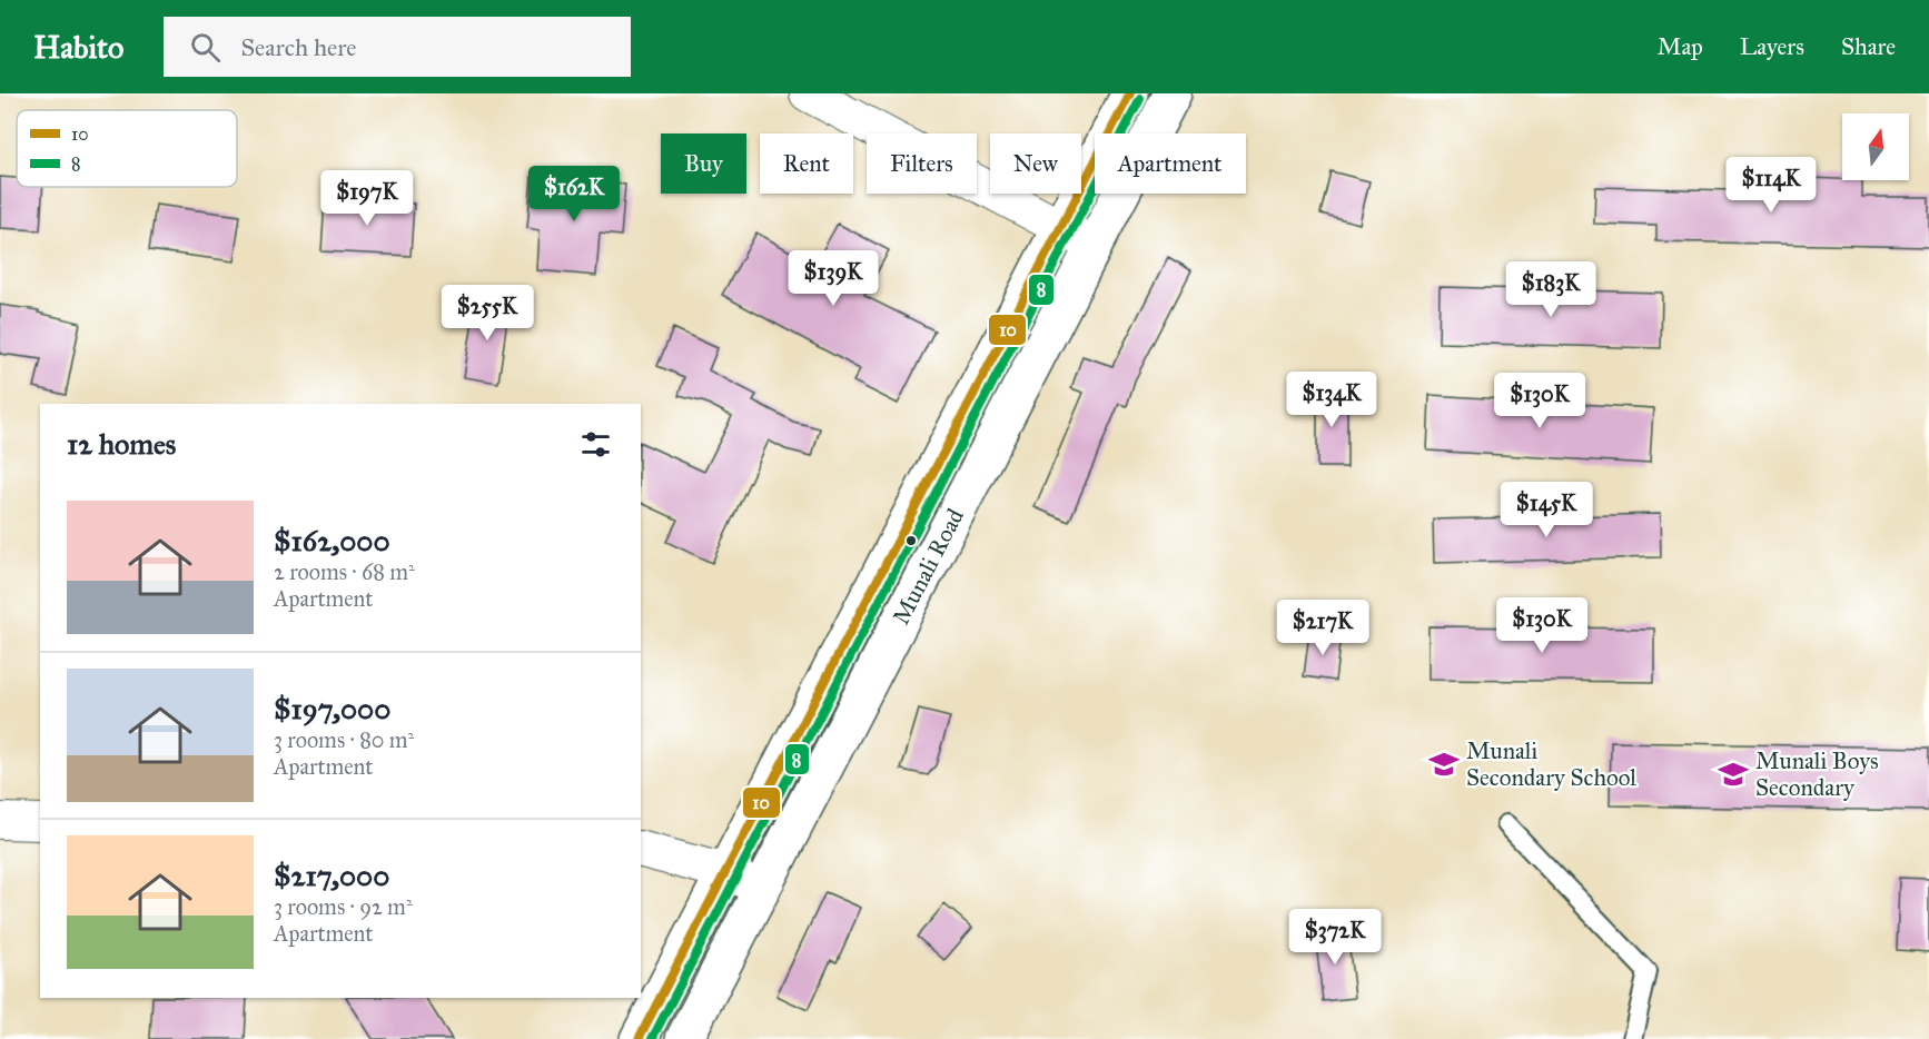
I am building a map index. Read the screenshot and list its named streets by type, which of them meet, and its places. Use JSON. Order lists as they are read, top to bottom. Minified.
{"streets":{"main road":["Munali Road"]},"places":{"school or university":["Munali Secondary School","Munali Boys Secondary"]},"lines":["transit line 10","transit line 8"],"legend":["10","8"],"north":"top","page":{"header":"Habito","search":"Search here","nav":["Map","Layers","Share"],"chip":["Buy","Rent","Filters","New","Apartment"],"price":["$114K","$162K","$197K","$139K","$183K","$255K","$134K","$130K","$145K","$130K","$217K","$372K"],"heading":"12 homes","list":[{"name":"$162,000","note":"2 rooms · 68 m² · Apartment"},{"name":"$197,000","note":"3 rooms · 80 m² · Apartment"},{"name":"$217,000","note":"3 rooms · 92 m² · Apartment"}]}}
